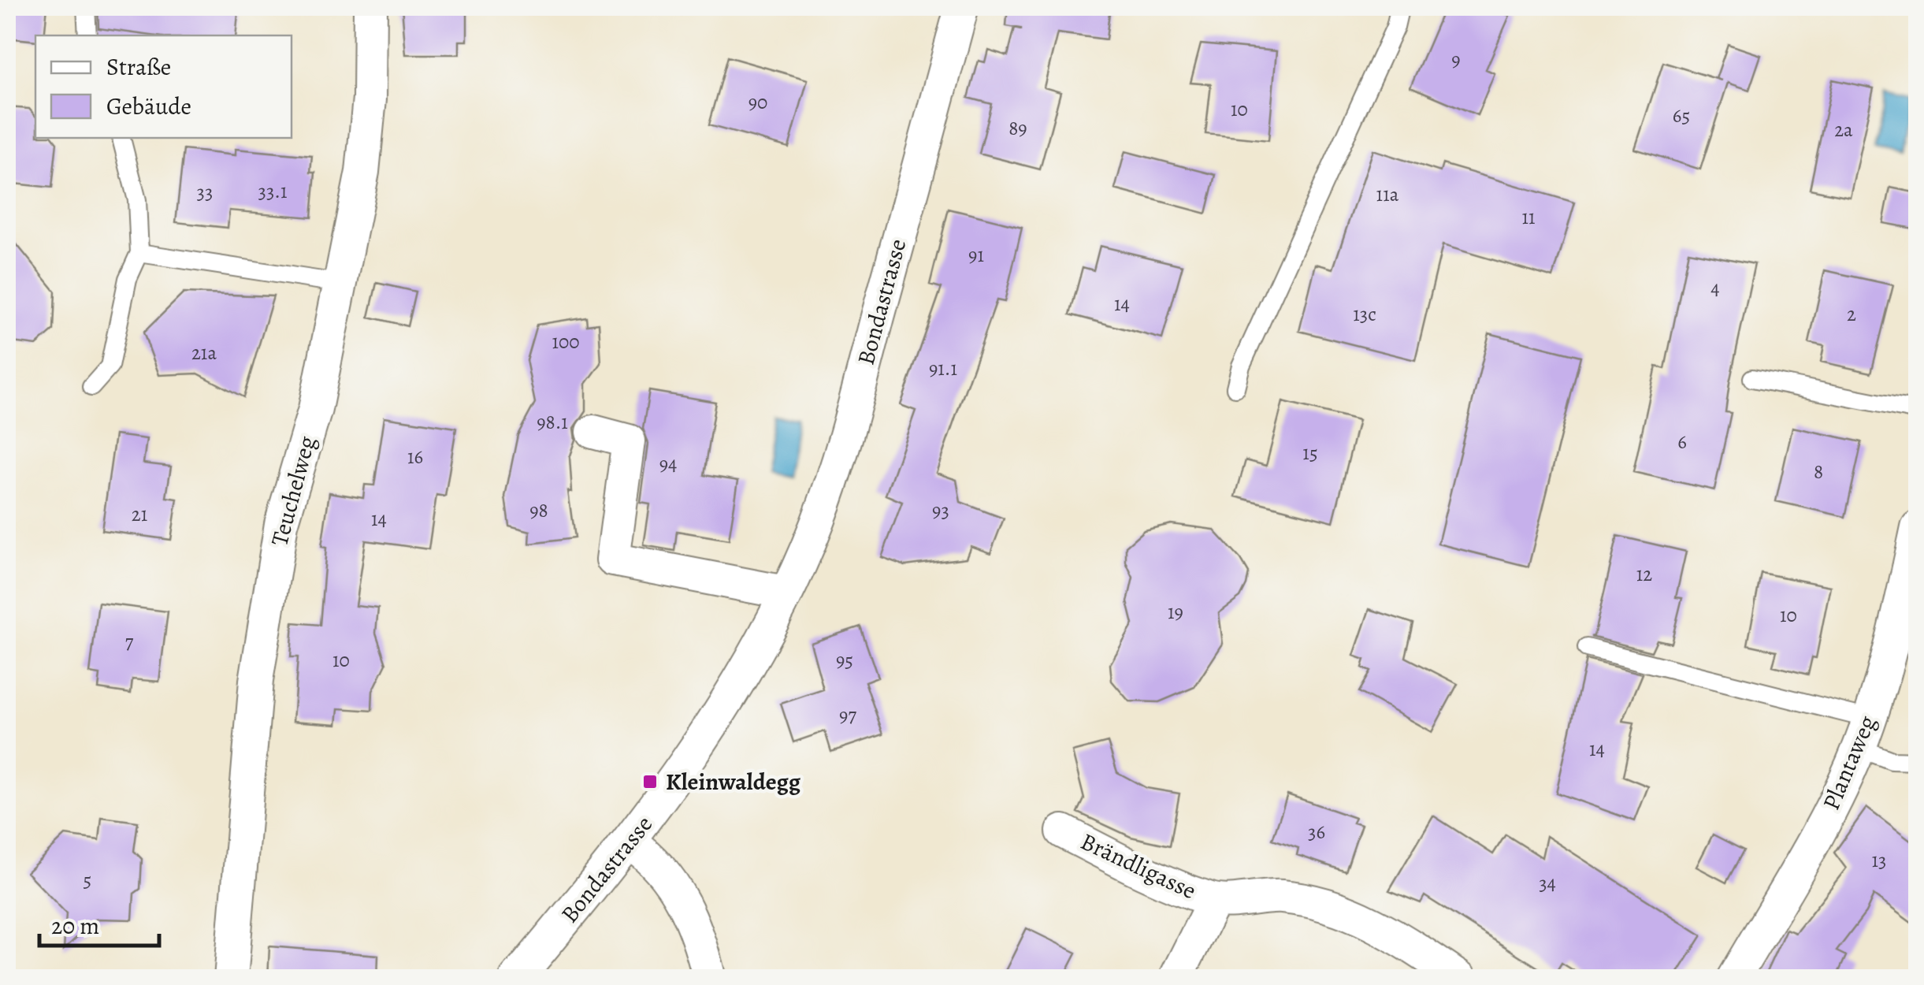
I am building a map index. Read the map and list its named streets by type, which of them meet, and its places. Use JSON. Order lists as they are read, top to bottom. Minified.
{"streets":{"street":["Bondastrasse","Teuchelweg","Plantaweg","Brändligasse"]},"places":{"transit":["Kleinwaldegg"]},"house_numbers":["9","90","10","65","89","2a","33.1","33","11a","11","91","4","14","13c","2","100","21a","91.1","98.1","6","15","16","94","8","98","93","21","14","12","19","10","7","10","95","97","14","36","13","5","34"],"legend":["Straße","Gebäude"],"scale_bar":"20 m"}
